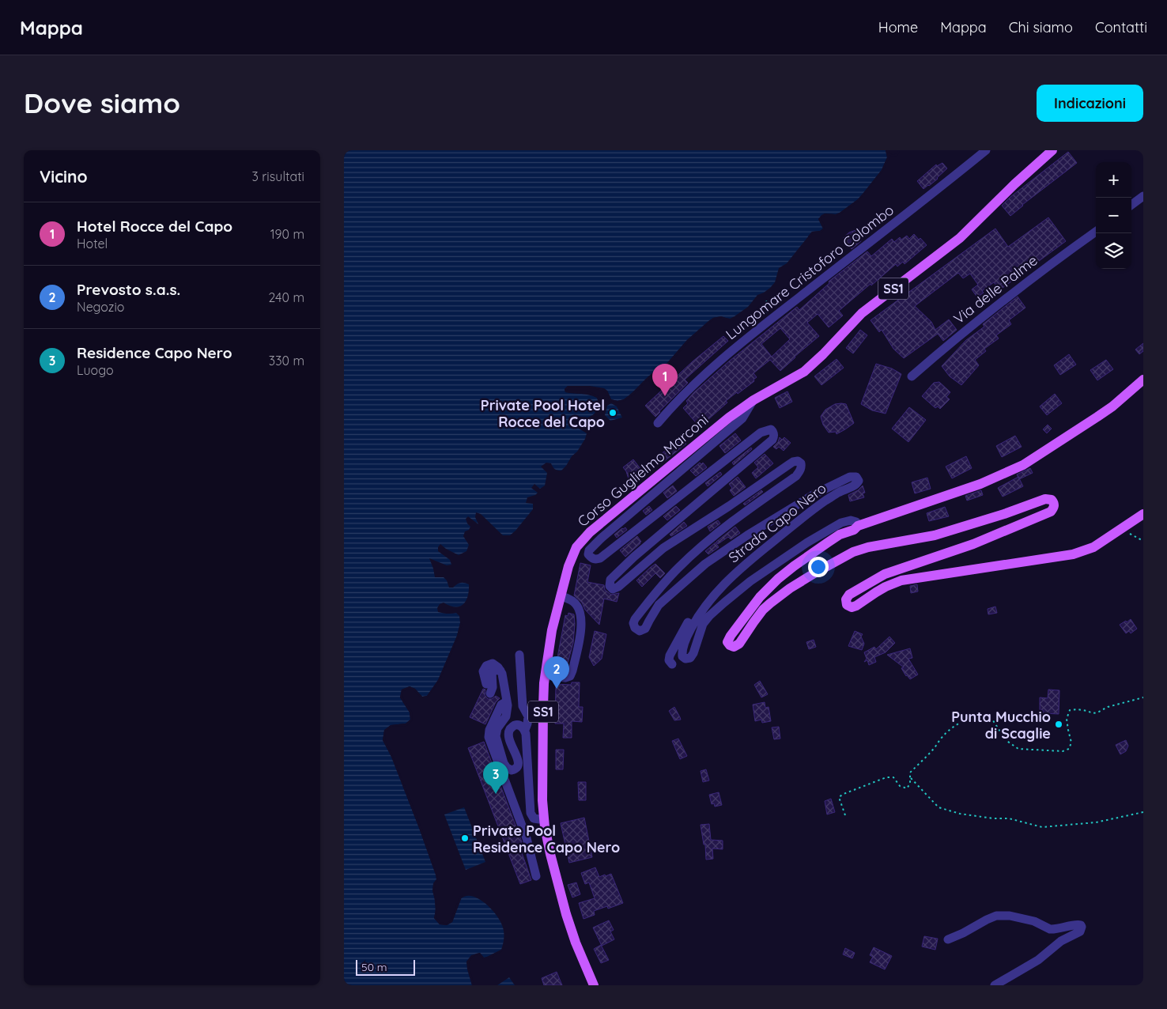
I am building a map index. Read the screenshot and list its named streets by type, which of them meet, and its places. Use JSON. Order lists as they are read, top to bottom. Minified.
{"streets":{"main road":["SS1","Corso Guglielmo Marconi"],"street":["Lungomare Cristoforo Colombo","Via delle Palme","Strada Capo Nero"]},"crossings":[["SS1","Corso Guglielmo Marconi"],["SS1","Strada Capo Nero"],["Corso Guglielmo Marconi","Strada Capo Nero"]],"places":["Private Pool Hotel Rocce del Capo","Punta Mucchio di Scaglie","Private Pool Residence Capo Nero"],"scale_bar":"50 m","page":{"header":"Mappa","nav":["Home","Mappa","Chi siamo","Contatti"],"buttons":"Indicazioni","title":"Dove siamo","heading":["Vicino","3 risultati"],"map_buttons":["+","−"],"list":[{"mark":"1","name":"Hotel Rocce del Capo","note":"Hotel","value":"190 m"},{"mark":"2","name":"Prevosto s.a.s.","note":"Negozio","value":"240 m"},{"mark":"3","name":"Residence Capo Nero","note":"Luogo","value":"330 m"}],"pins":["1","2","3"],"scale":"50 m"}}
